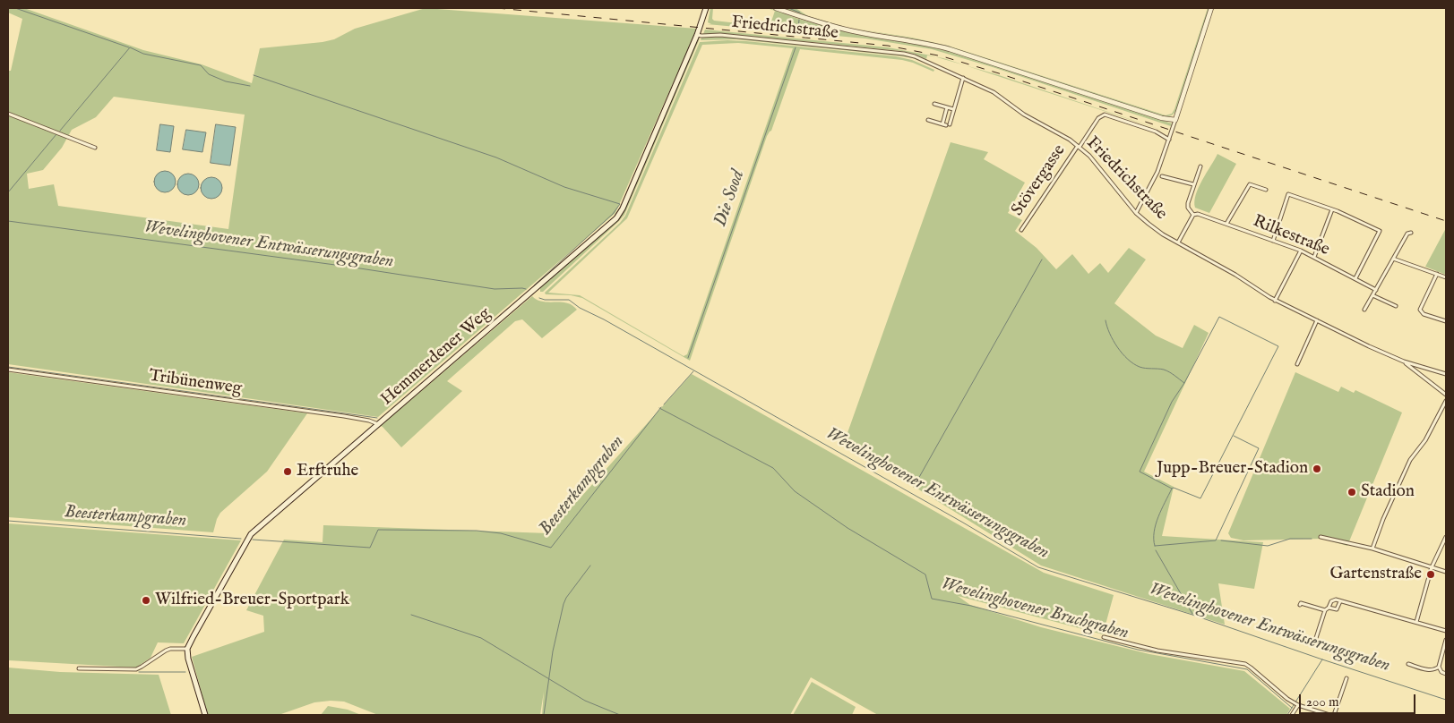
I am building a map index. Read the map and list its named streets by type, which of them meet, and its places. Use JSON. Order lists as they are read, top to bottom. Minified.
{"streets":{"main road":["Hemmerdener Weg"],"street":["Friedrichstraße","Stövergasse","Rilkestraße","Tribünenweg"]},"crossings":[["Friedrichstraße","Stövergasse"],["Friedrichstraße","Hemmerdener Weg"],["Hemmerdener Weg","Tribünenweg"]],"water":["Die Sood","Wevelinghovener Entwässerungsgraben","Beesterkampgraben","Wevelinghovener Bruchgraben"],"places":["Jupp-Breuer-Stadion","Erftruhe","Stadion","Gartenstraße","Wilfried-Breuer-Sportpark"],"scale_bar":"200 m"}
